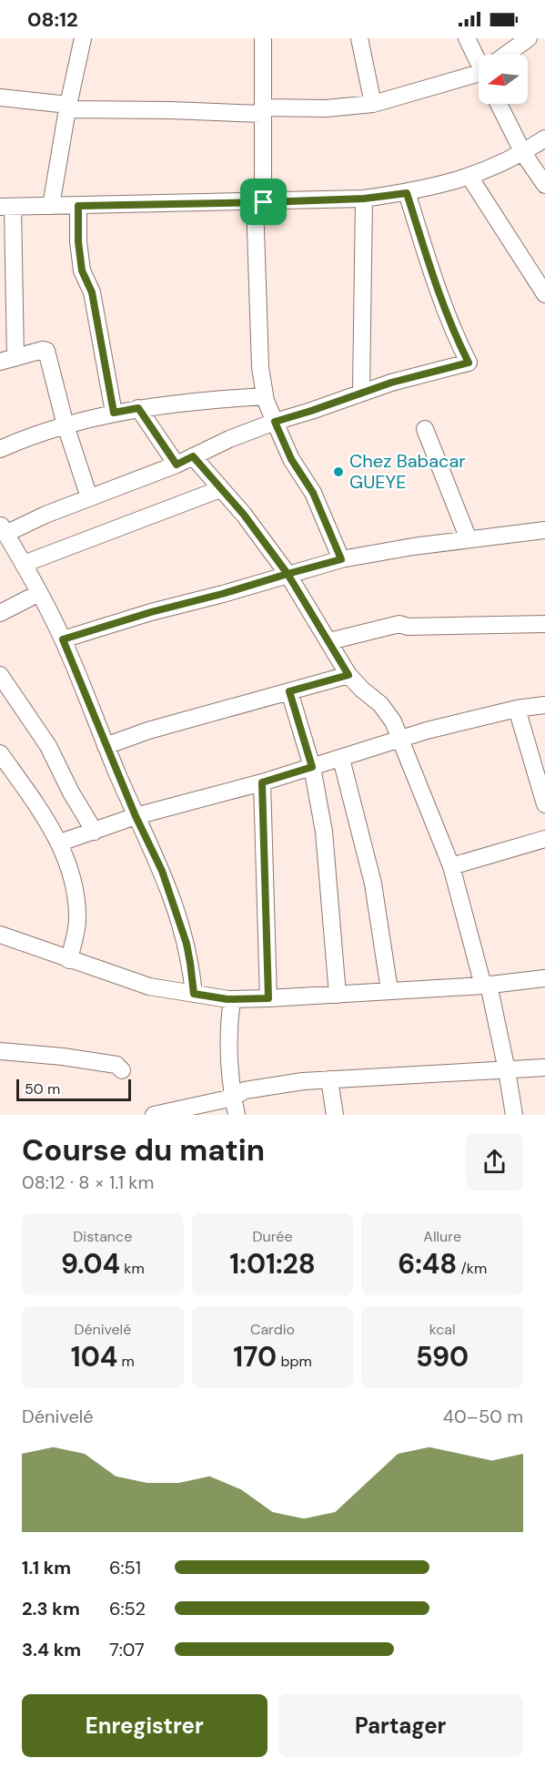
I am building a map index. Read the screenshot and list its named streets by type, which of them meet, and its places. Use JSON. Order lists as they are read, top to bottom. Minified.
{"places":["Chez Babacar GUEYE"],"scale_bar":"50 m","north":"left","page":{"status":"08:12","scale":"50 m","heading":["Course du matin","08:12 · 8 × 1.1 km"],"stats":[["Distance","9.04 km"],["Durée","1:01:28"],["Allure","6:48 /km"],["Dénivelé","104 m"],["Cardio","170 bpm"],["kcal","590"]],"chart":["Dénivelé","40–50 m"],"list":[{"name":"1.1 km","note":"6:51"},{"name":"2.3 km","note":"6:52"},{"name":"3.4 km","note":"7:07"}],"buttons":["Enregistrer","Partager"]}}
